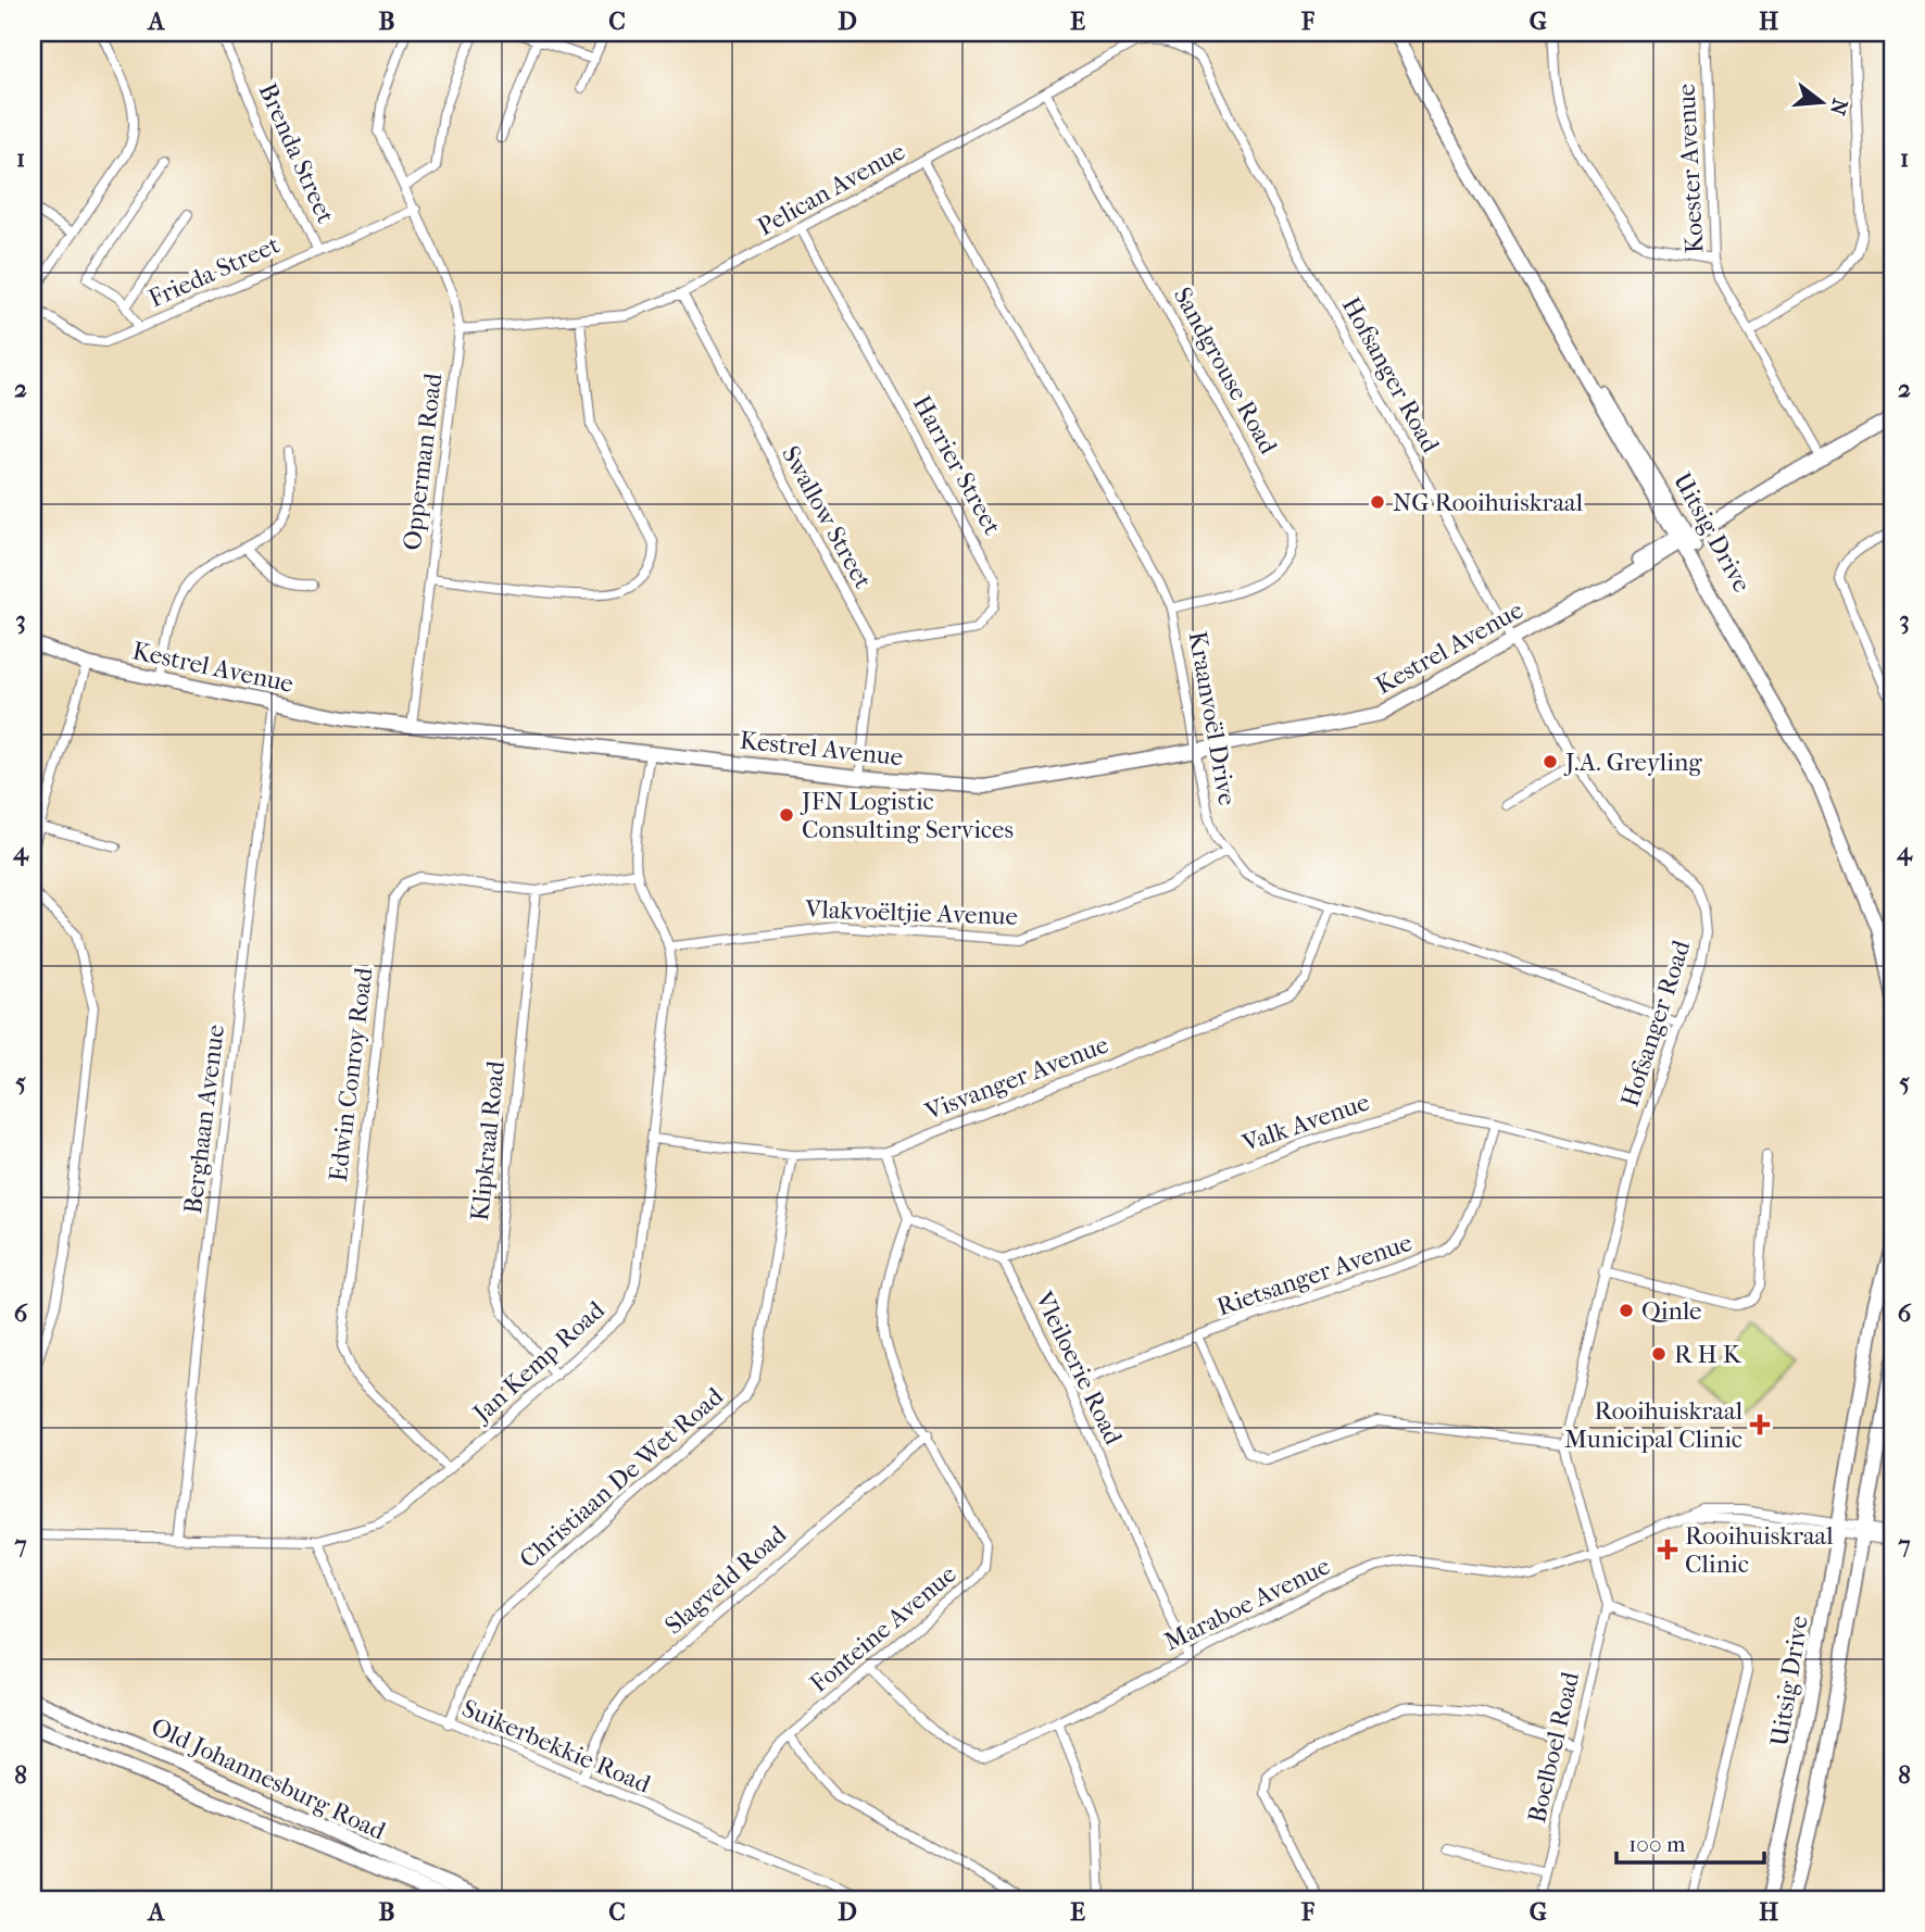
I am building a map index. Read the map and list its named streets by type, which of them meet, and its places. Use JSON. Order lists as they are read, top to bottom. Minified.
{"streets":{"main road":["Uitsig Drive","Kestrel Avenue","Old Johannesburg Road"],"street":["Brenda Street","Koester Avenue","Pelican Avenue","Frieda Street","Sandgrouse Road","Hofsanger Road","Opperman Road","Harrier Street","Swallow Street","Kraanvoël Drive","Vlakvoëltjie Avenue","Edwin Conroy Road","Visvanger Avenue","Berghaan Avenue","Valk Avenue","Klipkraal Road","Rietsanger Avenue","Jan Kemp Road","Vleiloerie Road","Christiaan De Wet Road","Slagveld Road","Maraboe Avenue","Fonteine Avenue","Suikerbekkie Road","Boelboel Road"]},"crossings":[["Brenda Street","Frieda Street"],["Koester Avenue","Kestrel Avenue"],["Pelican Avenue","Sandgrouse Road"],["Pelican Avenue","Hofsanger Road"],["Pelican Avenue","Opperman Road"],["Pelican Avenue","Harrier Street"],["Pelican Avenue","Swallow Street"],["Pelican Avenue","Kraanvoël Drive"],["Frieda Street","Opperman Road"],["Sandgrouse Road","Kraanvoël Drive"],["Hofsanger Road","Kestrel Avenue"],["Hofsanger Road","Kraanvoël Drive"],["Hofsanger Road","Valk Avenue"],["Hofsanger Road","Maraboe Avenue"],["Hofsanger Road","Boelboel Road"],["Opperman Road","Kestrel Avenue"],["Harrier Street","Swallow Street"],["Uitsig Drive","Kestrel Avenue"],["Uitsig Drive","Maraboe Avenue"],["Kestrel Avenue","Kraanvoël Drive"],["Kestrel Avenue","Berghaan Avenue"],["Kraanvoël Drive","Vlakvoëltjie Avenue"],["Kraanvoël Drive","Visvanger Avenue"],["Vlakvoëltjie Avenue","Jan Kemp Road"],["Edwin Conroy Road","Klipkraal Road"],["Edwin Conroy Road","Jan Kemp Road"],["Visvanger Avenue","Jan Kemp Road"],["Visvanger Avenue","Christiaan De Wet Road"],["Berghaan Avenue","Jan Kemp Road"],["Valk Avenue","Rietsanger Avenue"],["Valk Avenue","Vleiloerie Road"],["Klipkraal Road","Jan Kemp Road"],["Rietsanger Avenue","Vleiloerie Road"],["Jan Kemp Road","Suikerbekkie Road"],["Vleiloerie Road","Maraboe Avenue"],["Christiaan De Wet Road","Suikerbekkie Road"],["Slagveld Road","Fonteine Avenue"],["Slagveld Road","Suikerbekkie Road"],["Maraboe Avenue","Fonteine Avenue"],["Fonteine Avenue","Suikerbekkie Road"]],"places":{"other":["NG Rooihuiskraal","J.A. Greyling","JFN Logistic Consulting Services","Qinle","R H K"],"health":["Rooihuiskraal Municipal Clinic","Rooihuiskraal Clinic"]},"scale_bar":"100 m","north":"right","grid":{"columns":["A","B","C","D","E","F","G","H"],"rows":["1","2","3","4","5","6","7","8"]}}
